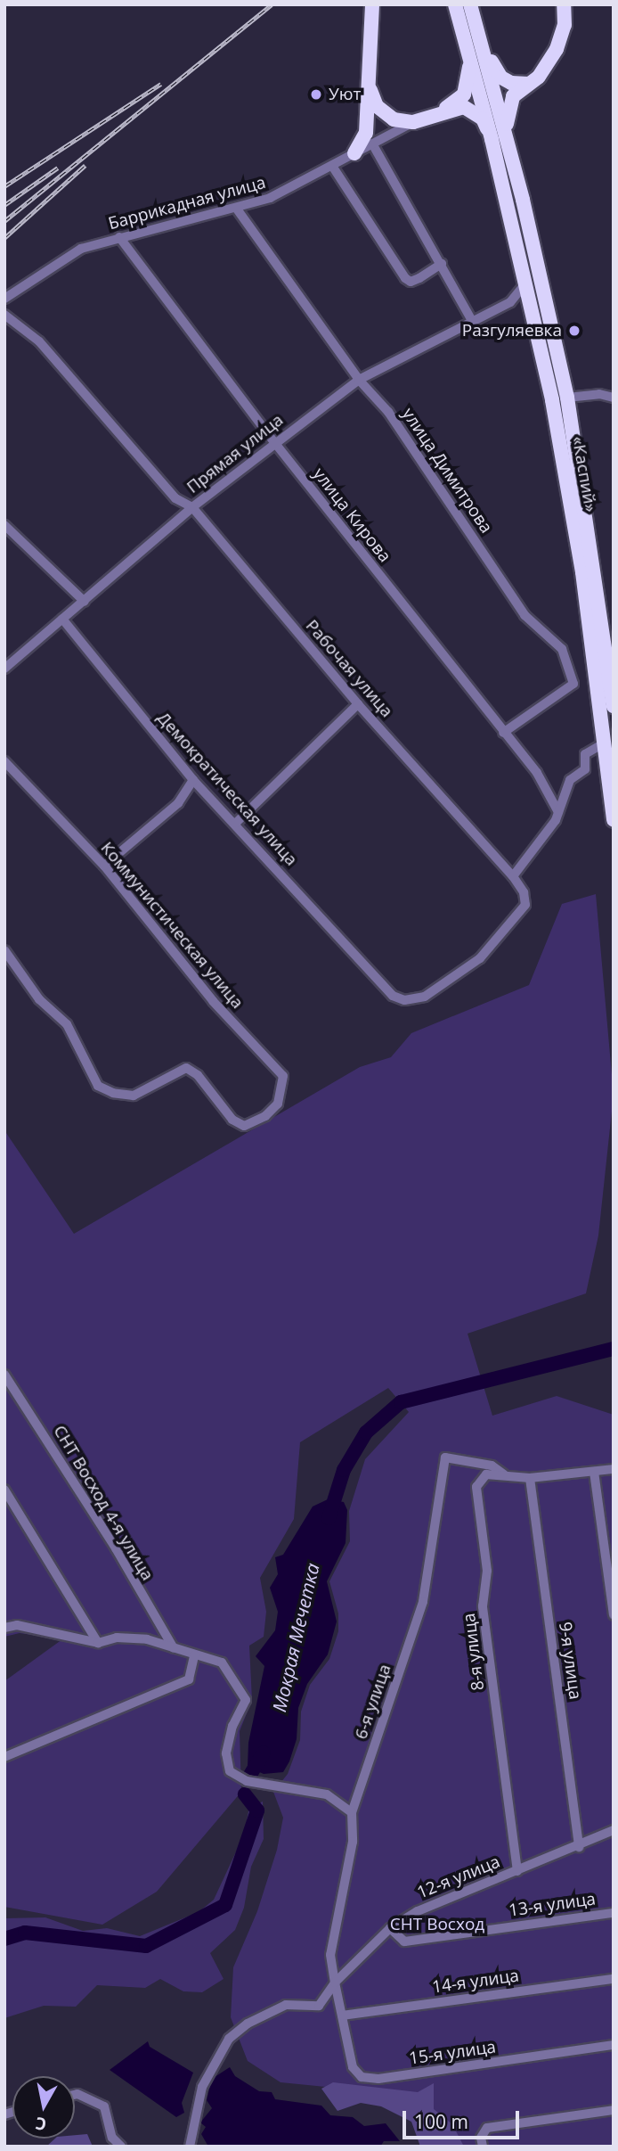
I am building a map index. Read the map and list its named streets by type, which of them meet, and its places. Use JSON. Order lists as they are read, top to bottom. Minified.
{"streets":{"highway":["«Каспий»"],"street":["Баррикадная улица","Прямая улица","улица Димитрова","улица Кирова","Рабочая улица","Демократическая улица","Коммунистическая улица","СНТ Восход 4-я улица","8-я улица","9-я улица","6-я улица","12-я улица","13-я улица","14-я улица","15-я улица"]},"crossings":[["Баррикадная улица","улица Димитрова"],["Баррикадная улица","улица Кирова"],["Прямая улица","улица Димитрова"],["Прямая улица","улица Кирова"],["Прямая улица","Рабочая улица"],["Прямая улица","Демократическая улица"],["улица Димитрова","улица Кирова"],["Рабочая улица","Демократическая улица"],["8-я улица","6-я улица"],["8-я улица","12-я улица"],["9-я улица","12-я улица"],["6-я улица","12-я улица"],["6-я улица","14-я улица"],["6-я улица","15-я улица"],["12-я улица","13-я улица"],["14-я улица","15-я улица"]],"water":["Мокрая Мечетка"],"parks":["СНТ Восход"],"places":["Уют","Разгуляевка"],"scale_bar":"100 m","north":"bottom"}
